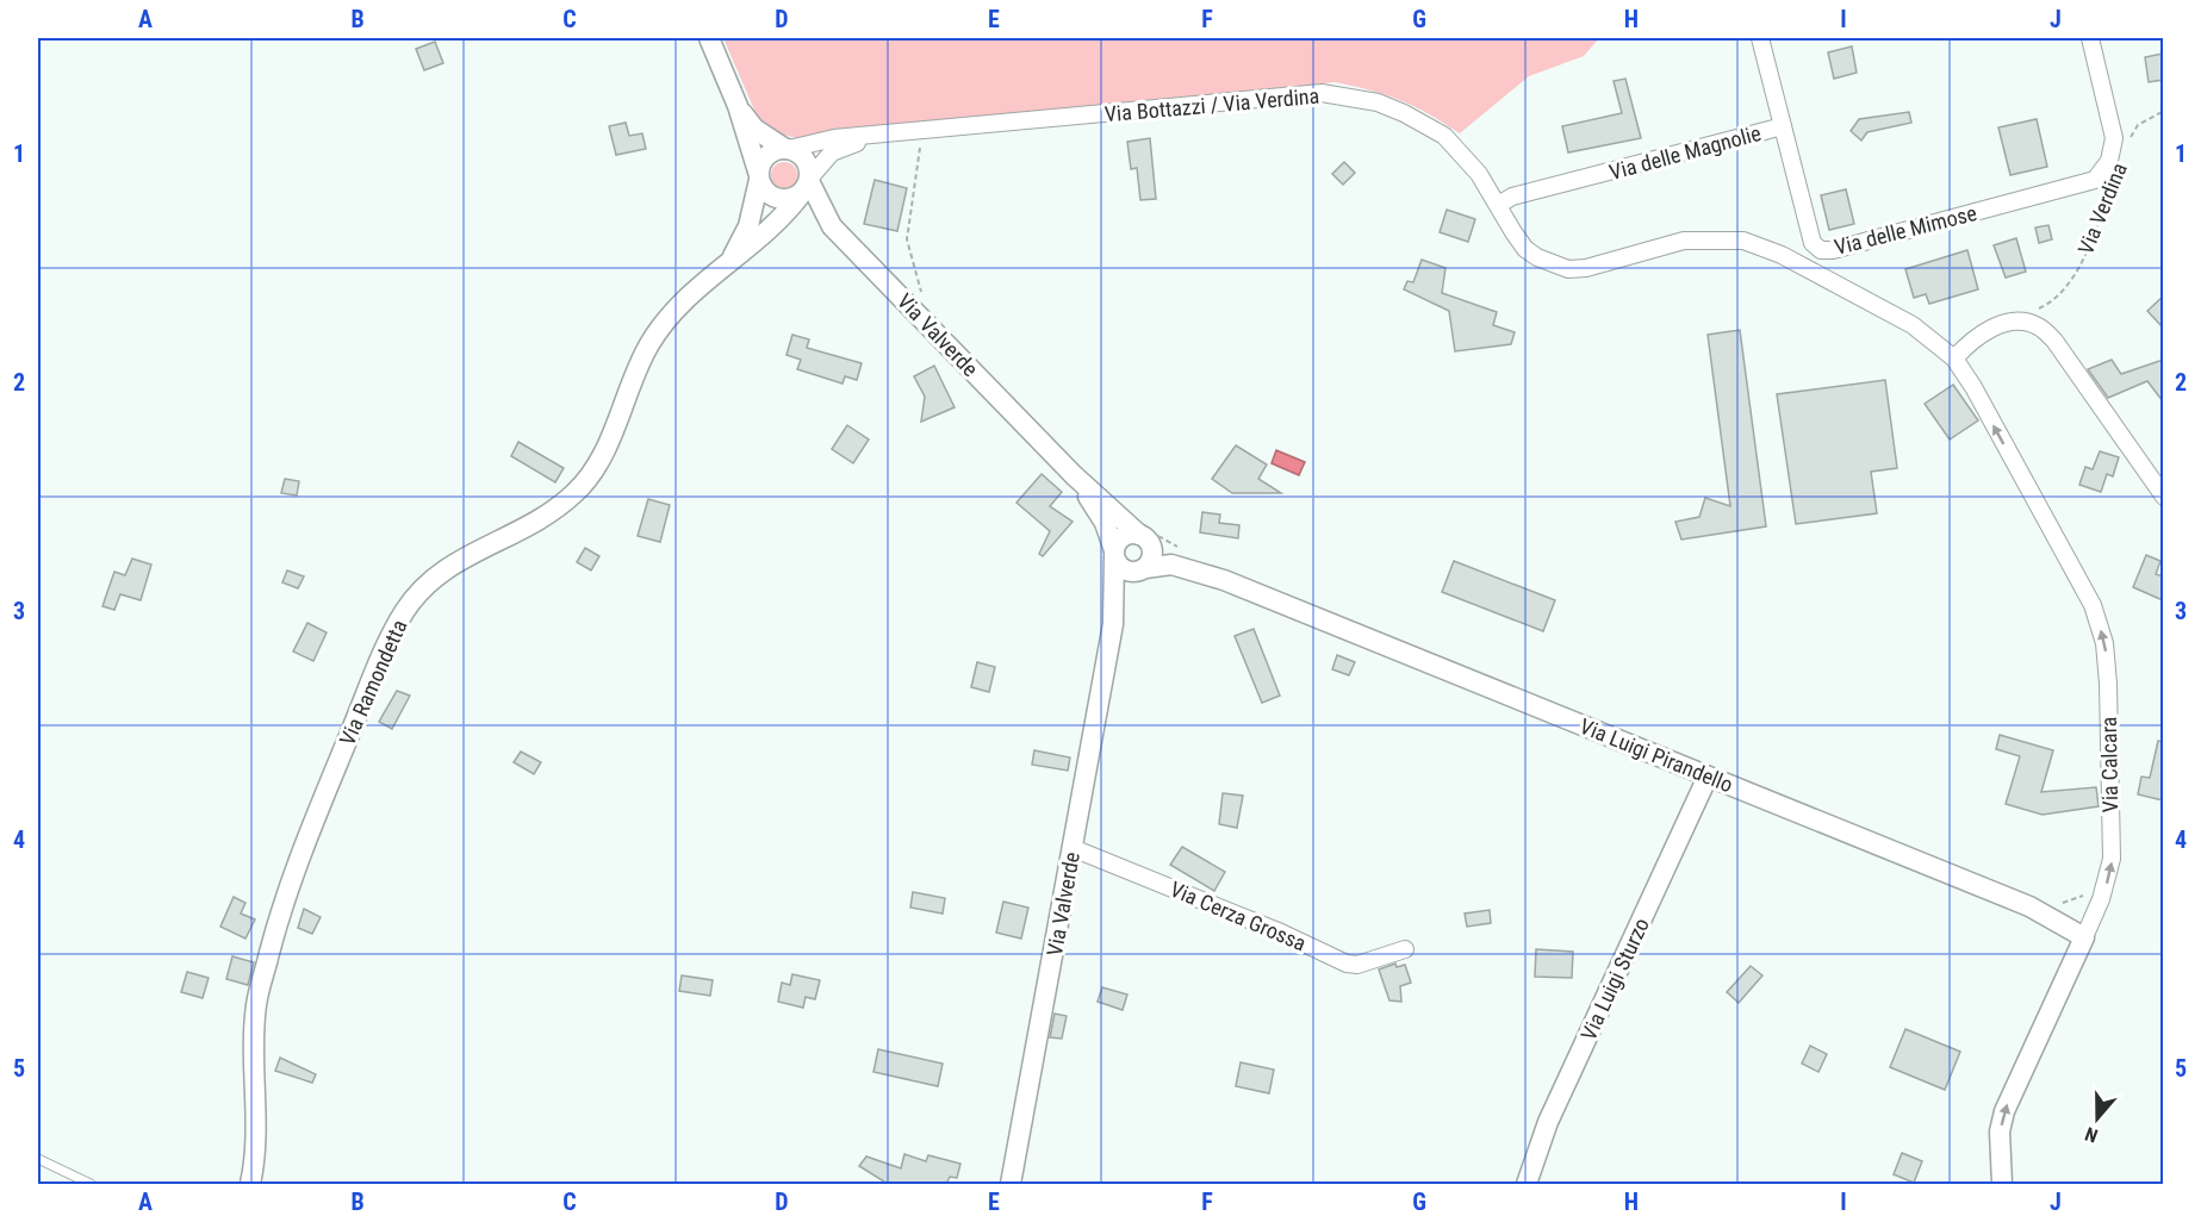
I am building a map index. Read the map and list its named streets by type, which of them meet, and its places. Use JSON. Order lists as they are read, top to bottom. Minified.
{"streets":{"street":["Via Bottazzi / Via Verdina","Via delle Magnolie","Via delle Mimose","Via Valverde","Via Ramondetta","Via Luigi Pirandello","Via Calcara","Via Cerza Grossa","Via Luigi Sturzo"],"path":["Via Verdina"]},"crossings":[["Via Bottazzi / Via Verdina","Via delle Magnolie"],["Via Bottazzi / Via Verdina","Via Calcara"],["Via delle Magnolie","Via delle Mimose"],["Via Verdina","Via delle Mimose"],["Via Valverde","Via Cerza Grossa"],["Via Luigi Pirandello","Via Calcara"],["Via Luigi Pirandello","Via Luigi Sturzo"]],"one_way":["Via Calcara"],"north":"bottom","grid":{"columns":["A","B","C","D","E","F","G","H","I","J"],"rows":["1","2","3","4","5"]}}
